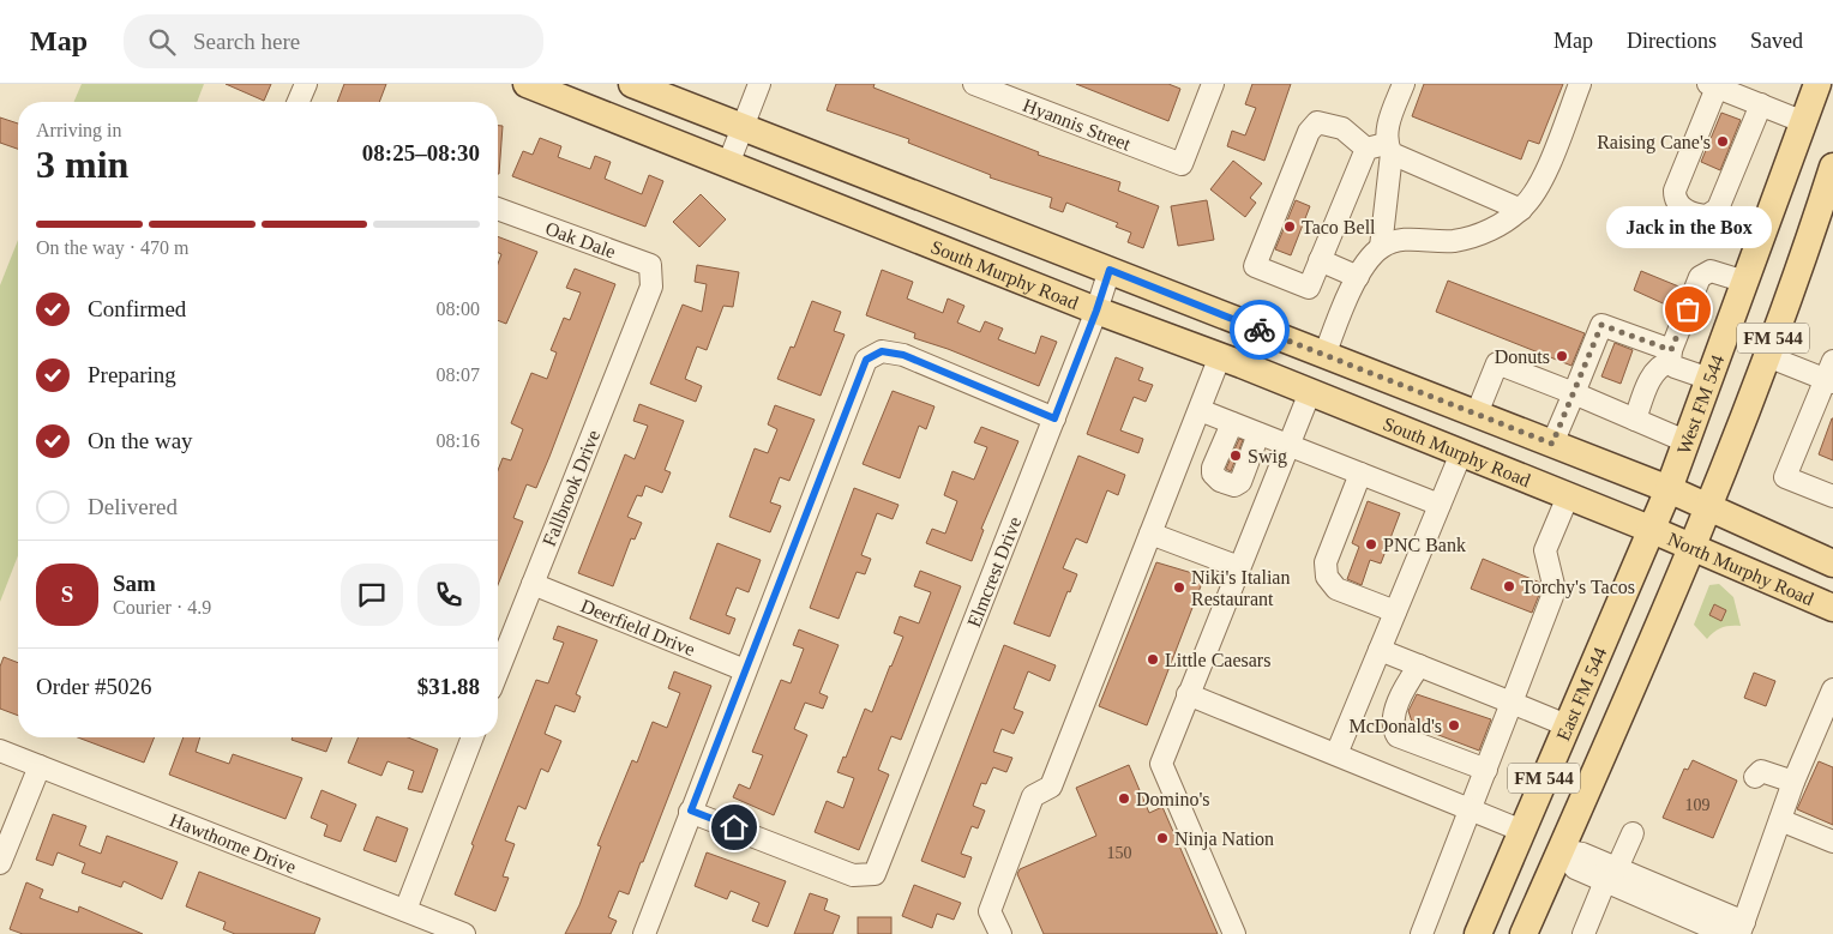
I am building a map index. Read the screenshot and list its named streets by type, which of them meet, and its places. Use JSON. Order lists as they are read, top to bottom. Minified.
{"streets":{"main road":["South Murphy Road","FM 544","West FM 544","North Murphy Road","East FM 544"],"street":["Hyannis Street","Oak Dale","Fallbrook Drive","Elmcrest Drive","Deerfield Drive","Hawthorne Drive"]},"crossings":[["Oak Dale","Fallbrook Drive"],["South Murphy Road","West FM 544"],["South Murphy Road","North Murphy Road"],["South Murphy Road","Elmcrest Drive"],["South Murphy Road","East FM 544"],["FM 544","North Murphy Road"],["West FM 544","North Murphy Road"],["West FM 544","East FM 544"],["Fallbrook Drive","Deerfield Drive"],["North Murphy Road","East FM 544"]],"places":["Raising Cane's","Taco Bell","Jack in the Box","Donuts","Swig","PNC Bank","Torchy's Tacos","Niki's Italian Restaurant","Little Caesars","McDonald's","Domino's","Ninja Nation"],"house_numbers":["109","150"],"page":{"header":"Map","search":"Search here","nav":["Map","Directions","Saved"],"heading":["3 min","Arriving in","08:25–08:30"],"panel":["Sam","Courier · 4.9","Order #5026","$31.88"],"bar":"On the way · 470 m","bubble":"Jack in the Box","list":[["Confirmed","08:00"],["Preparing","08:07"],["On the way","08:16"],"Delivered"],"round":"S"}}
